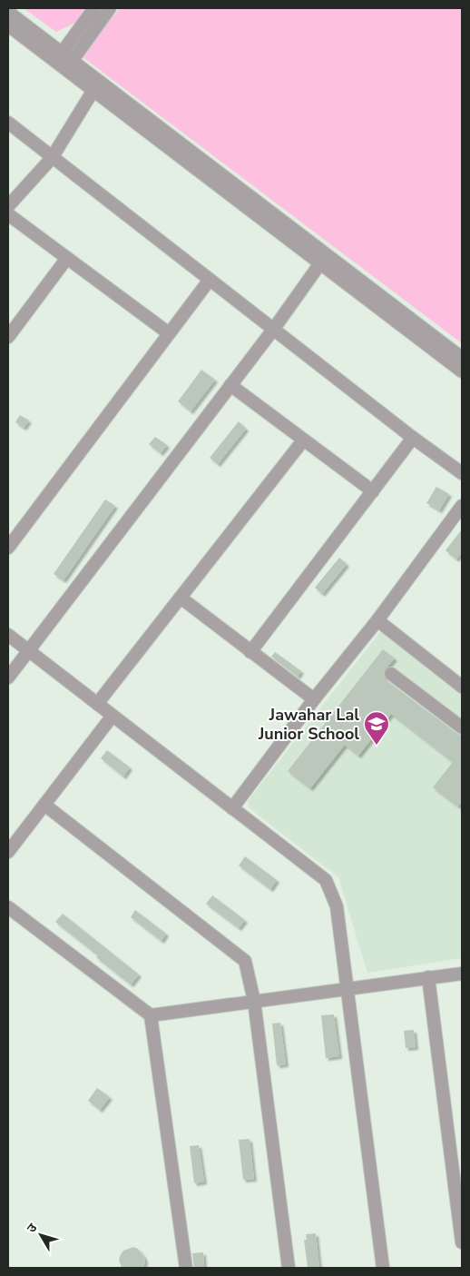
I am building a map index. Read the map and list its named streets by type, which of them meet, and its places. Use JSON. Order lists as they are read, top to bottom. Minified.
{"places":{"school or university":["Jawahar Lal Junior School"]},"north":"top left"}
